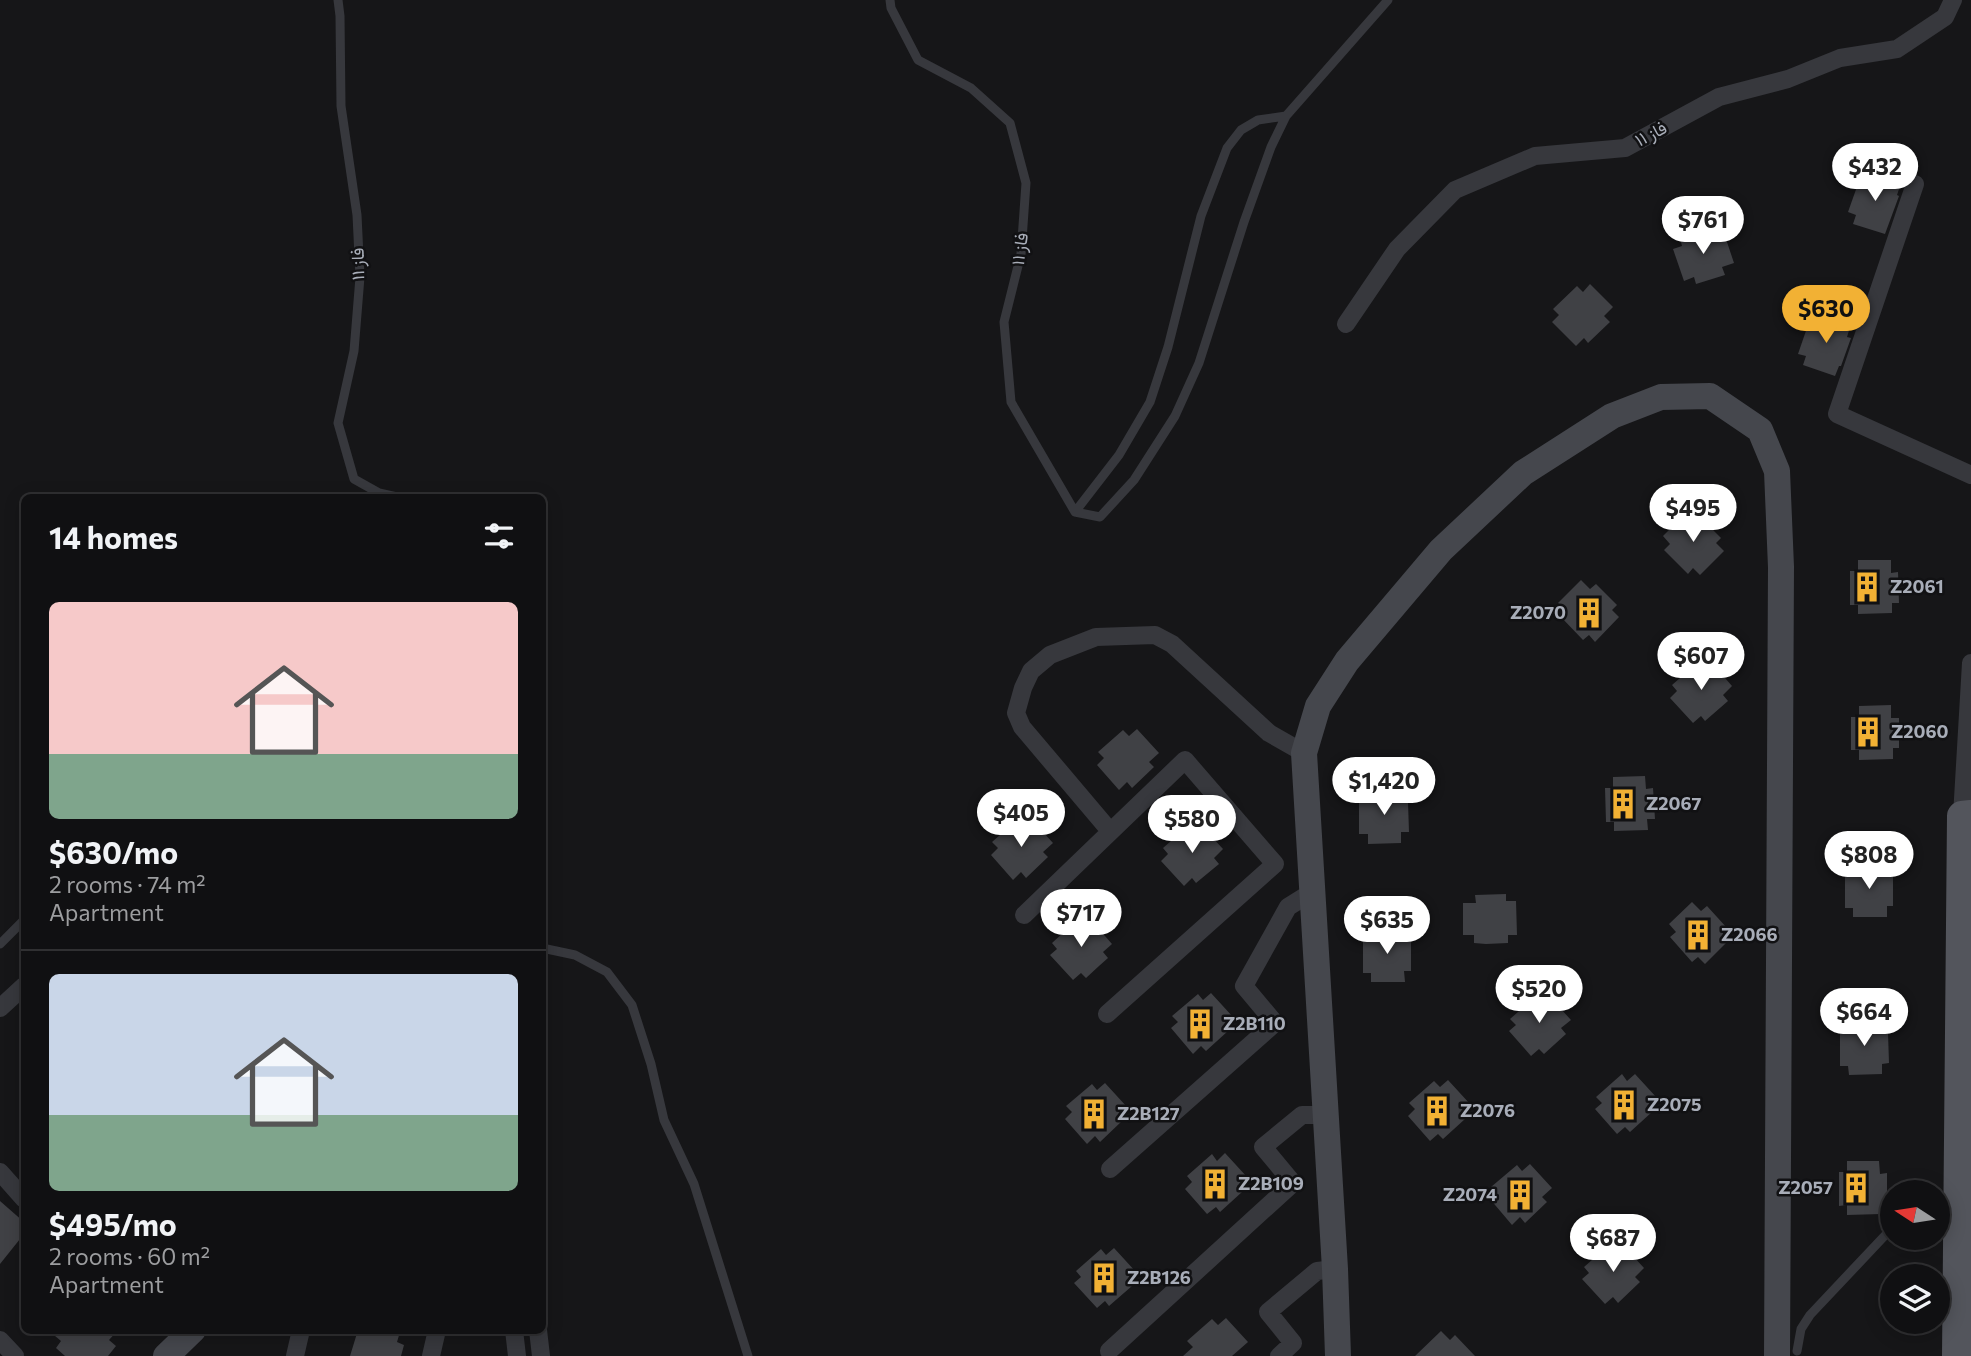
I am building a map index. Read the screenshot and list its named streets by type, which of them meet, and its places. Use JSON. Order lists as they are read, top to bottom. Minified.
{"streets":{"street":["فاز ۱۱"]},"places":{"building":["Z2061","Z2070","Z2060","Z2067","Z2066","Z2B110","Z2075","Z2076","Z2B127","Z2B109","Z2057","Z2074","Z2B126"]},"north":"left","page":{"price":["$432","$761","$630","$495","$607","$1,420","$405","$580","$808","$717","$635","$520","$664","$687"],"heading":"14 homes","list":[{"name":"$630/mo","note":"2 rooms · 74 m² · Apartment"},{"name":"$495/mo","note":"2 rooms · 60 m² · Apartment"}]}}
